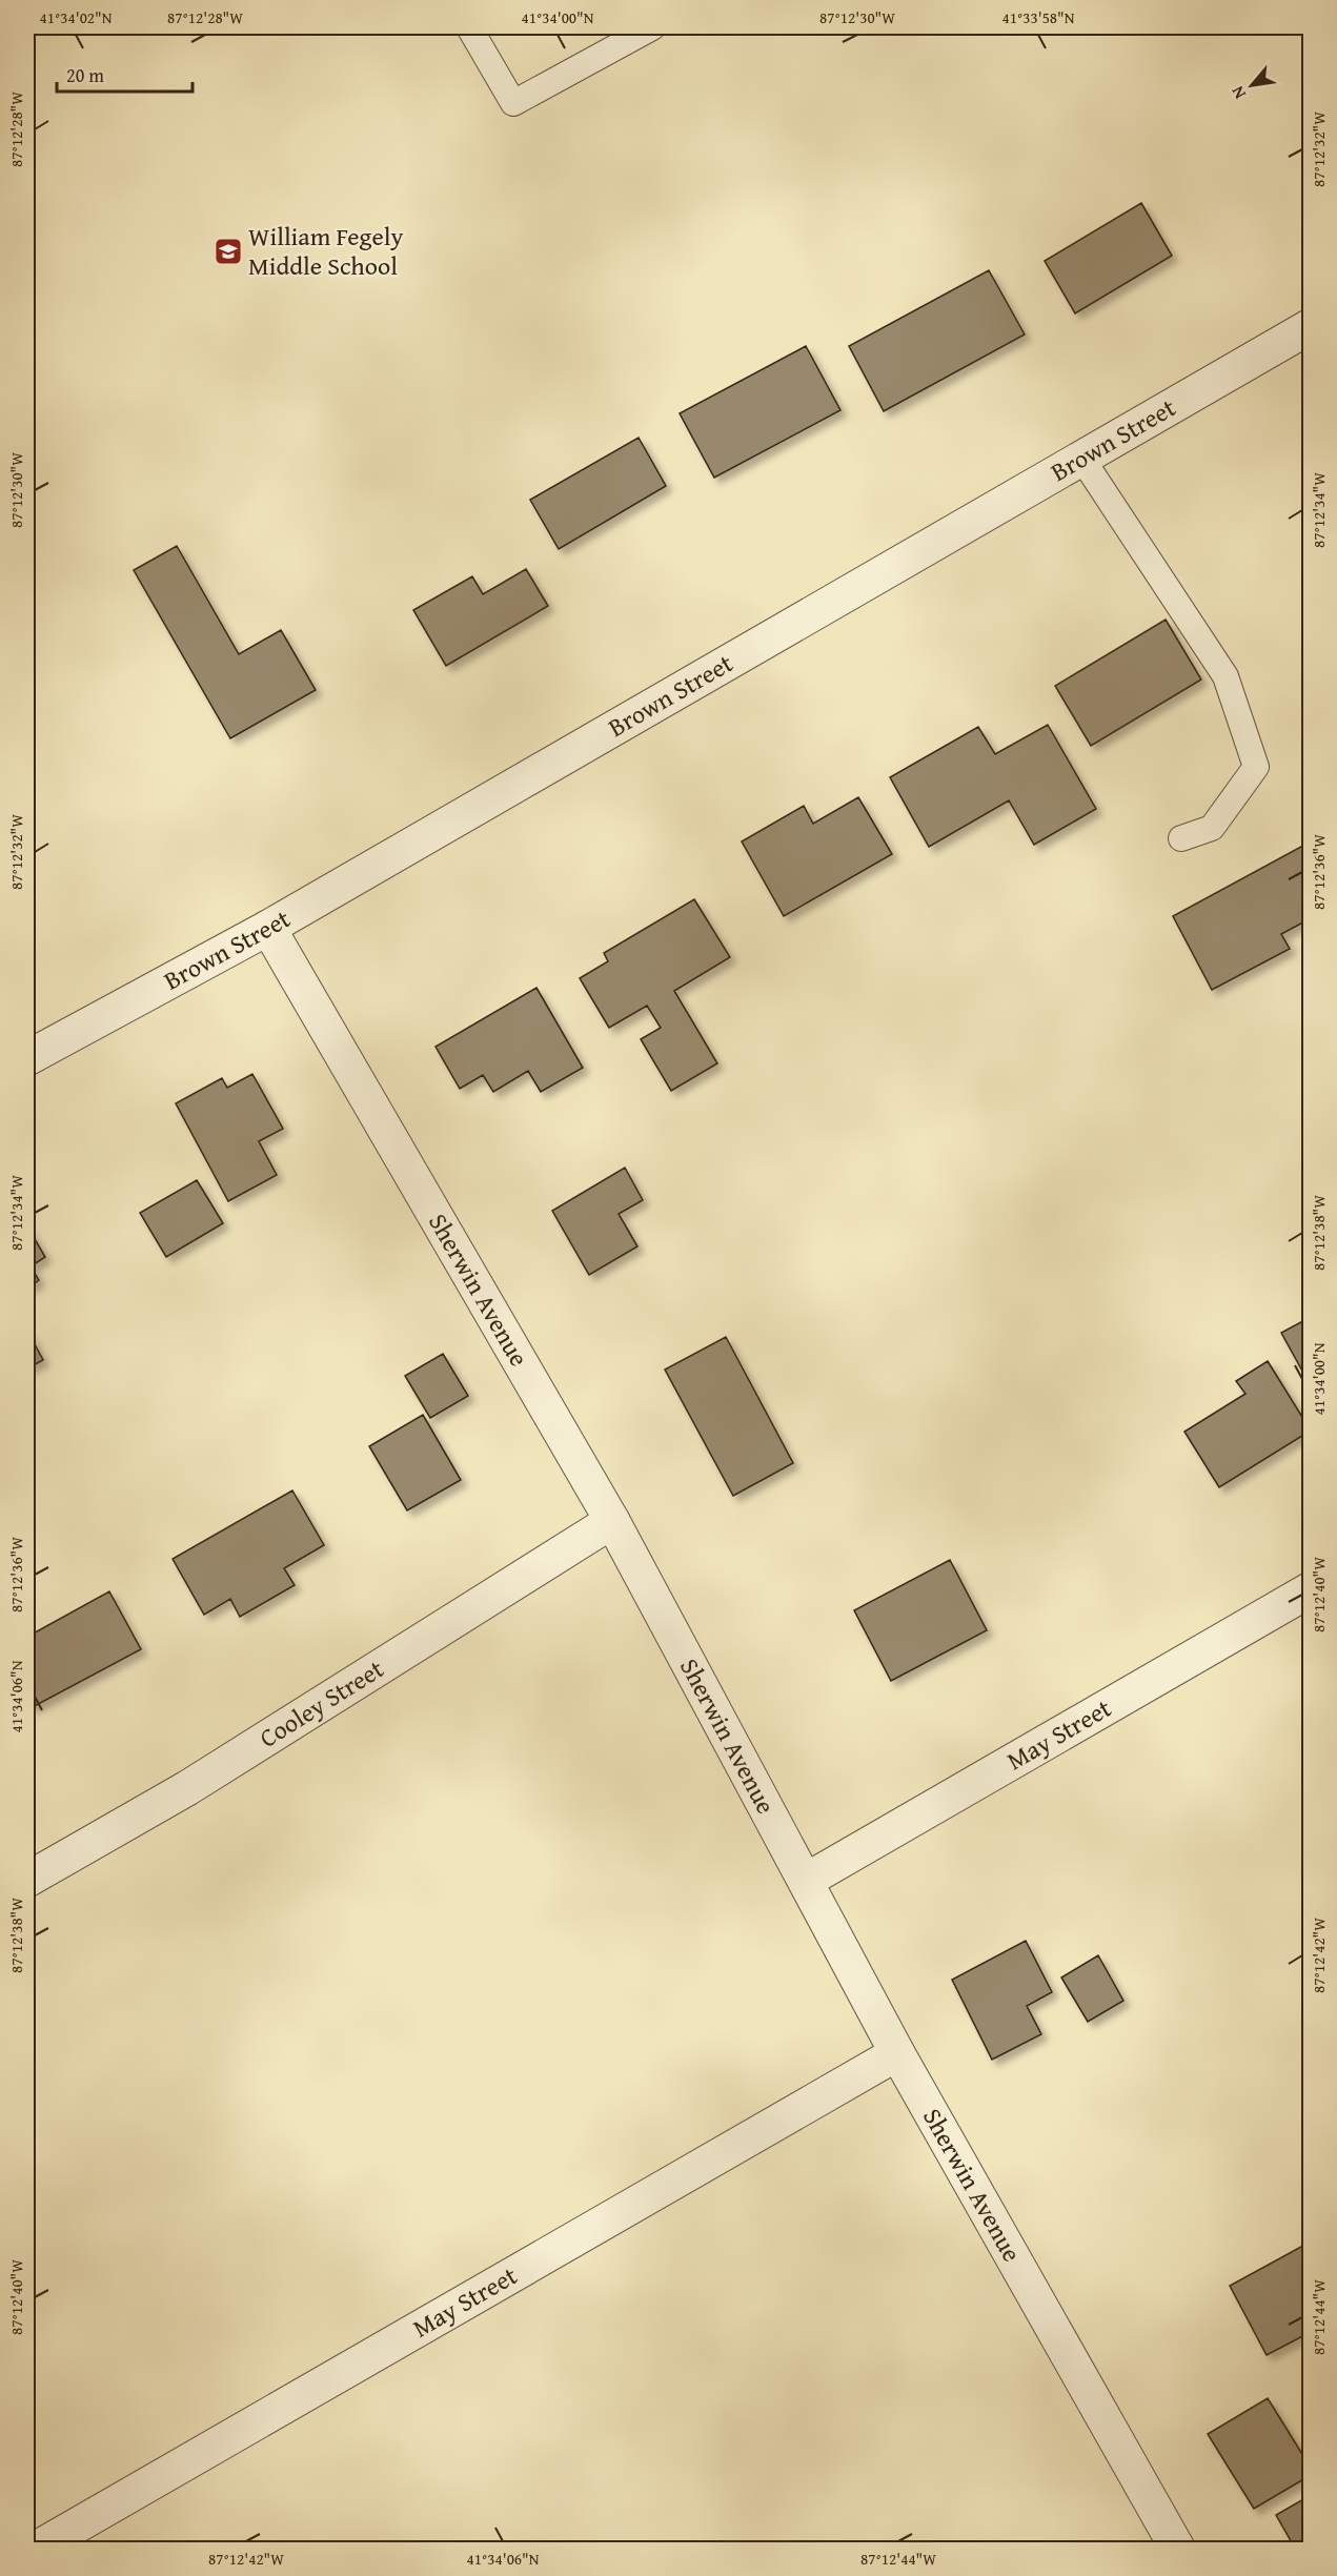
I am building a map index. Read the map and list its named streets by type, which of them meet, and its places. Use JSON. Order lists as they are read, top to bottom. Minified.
{"streets":{"street":["Brown Street","Sherwin Avenue","Cooley Street","May Street"]},"crossings":[["Brown Street","Sherwin Avenue"],["Sherwin Avenue","Cooley Street"],["Sherwin Avenue","May Street"]],"places":{"school or university":["William Fegely Middle School"]},"scale_bar":"20 m","north":"bottom left","coordinates":["41°34'02\"N","87°12'28\"W","41°34'00\"N","87°12'30\"W","41°33'58\"N","87°12'32\"W","87°12'34\"W","87°12'36\"W","87°12'38\"W","87°12'40\"W","41°34'06\"N","87°12'42\"W","87°12'44\"W"]}
